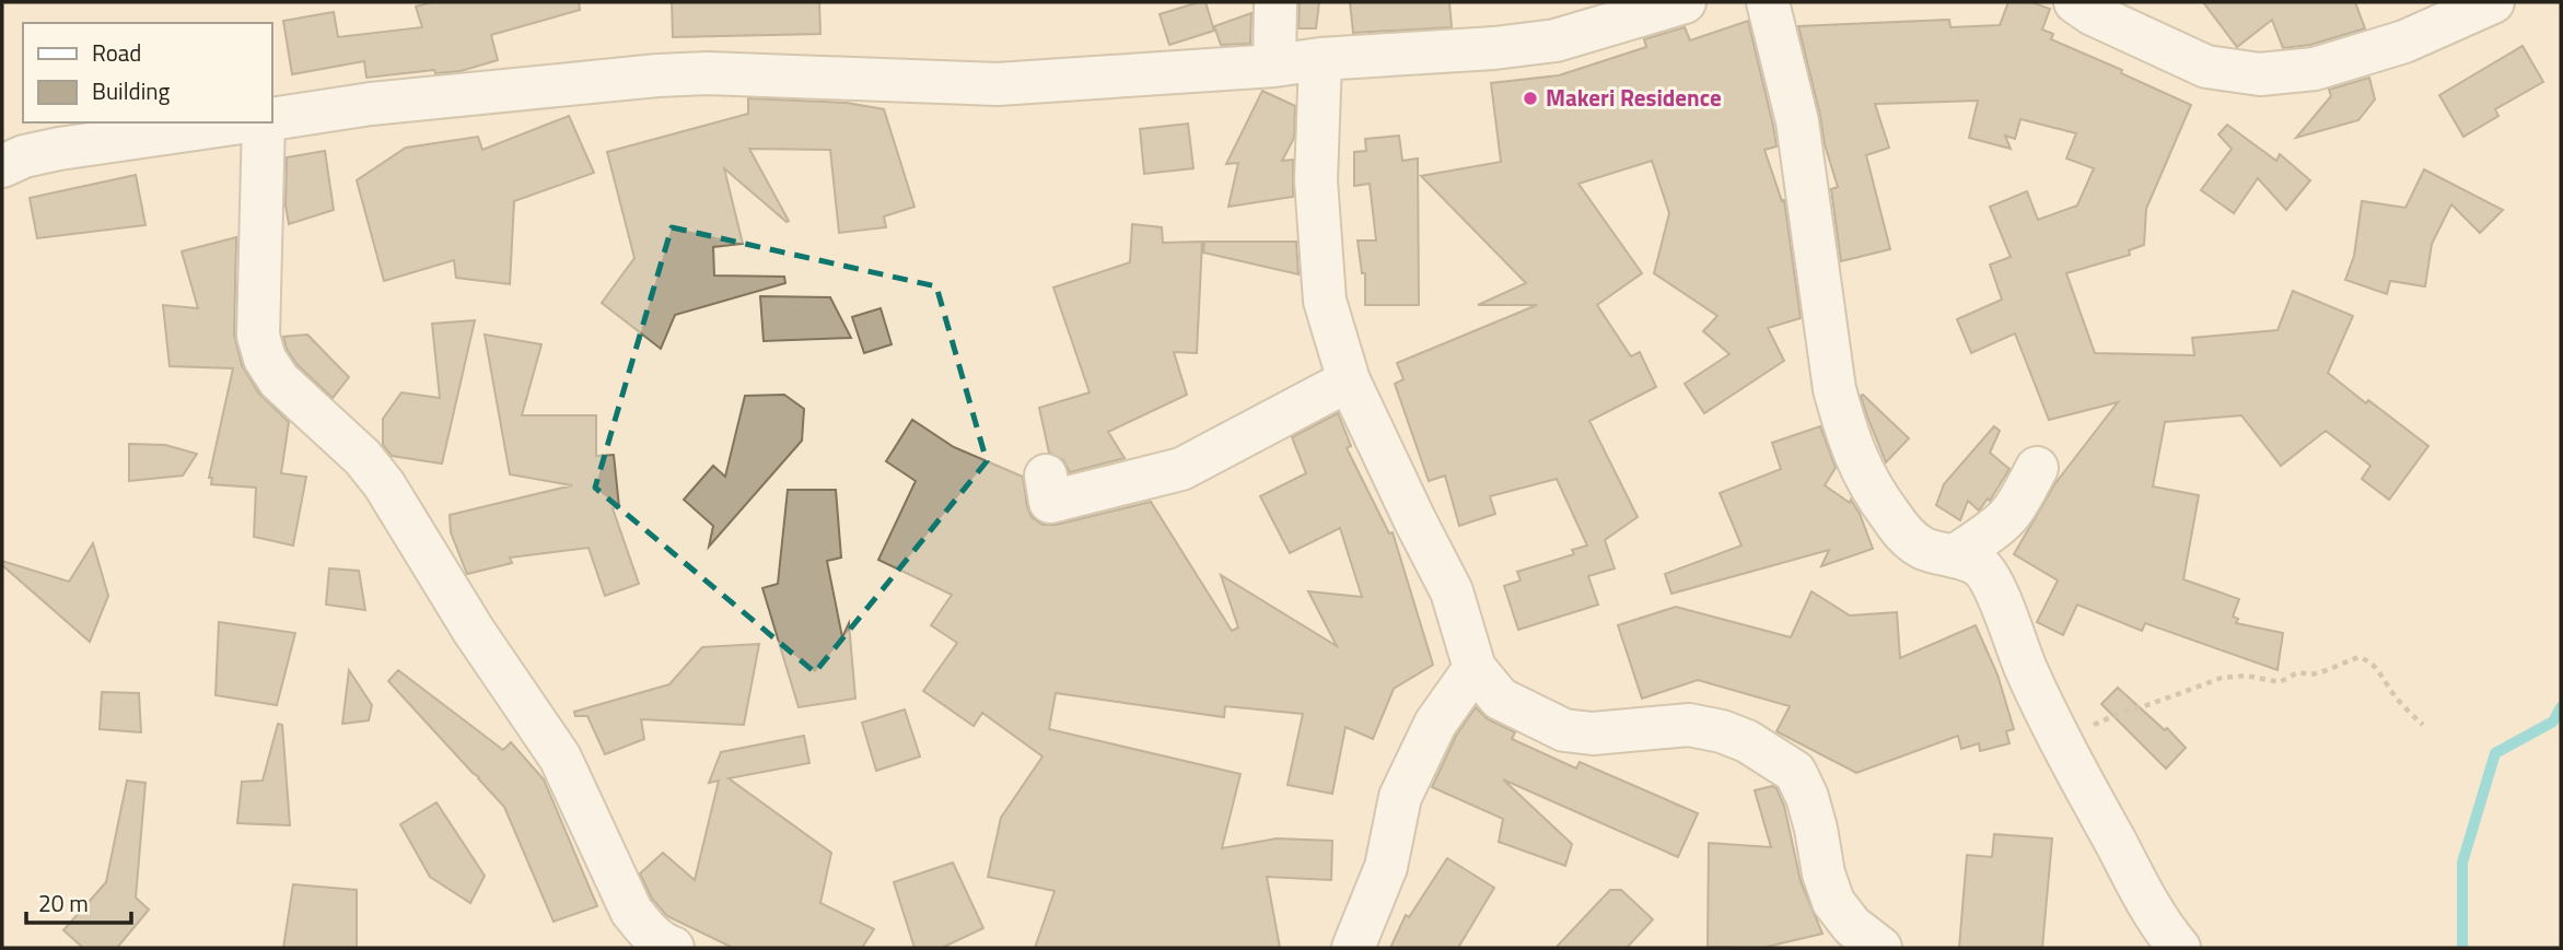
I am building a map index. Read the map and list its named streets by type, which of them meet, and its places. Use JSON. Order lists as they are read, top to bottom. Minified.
{"places":["Makeri Residence"],"legend":["Road","Building"],"scale_bar":"20 m"}
